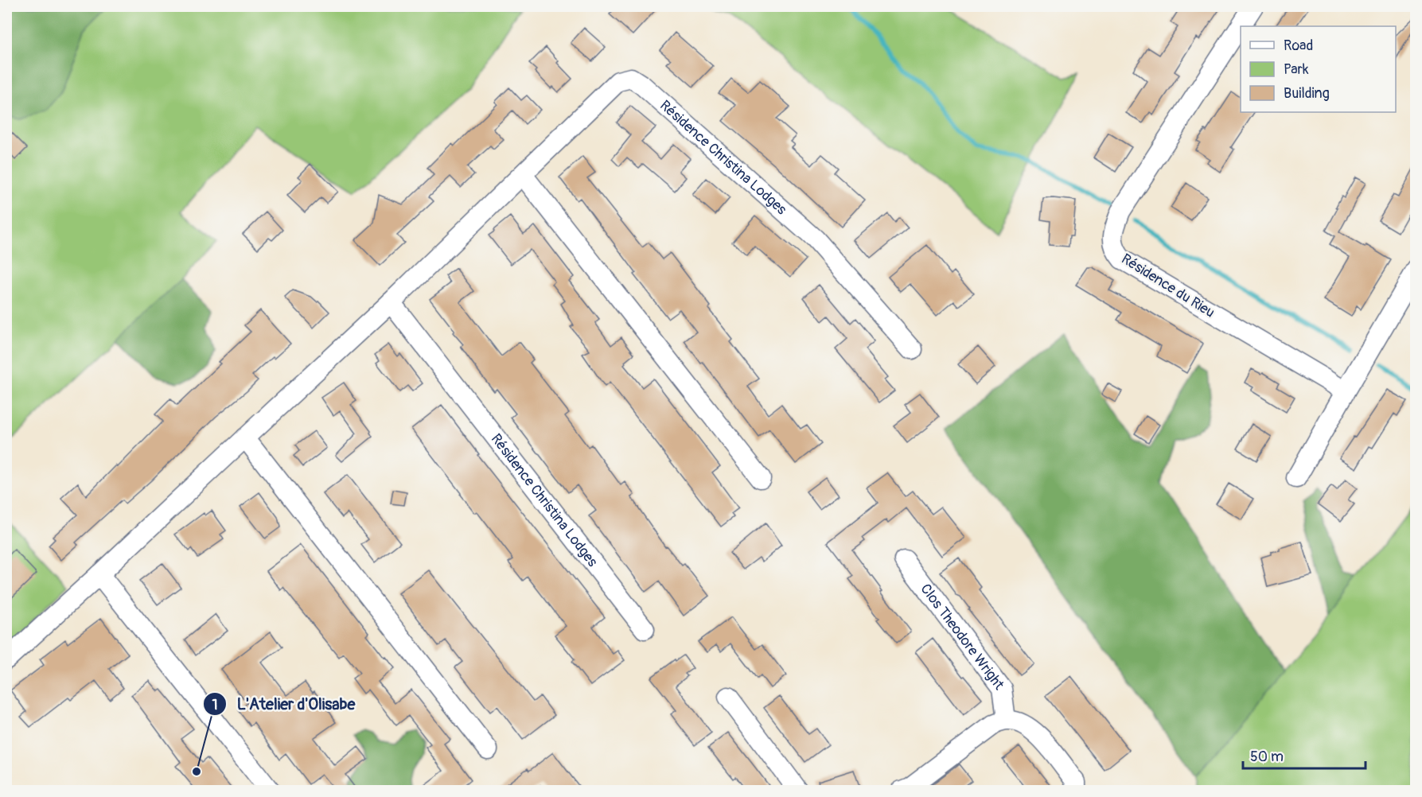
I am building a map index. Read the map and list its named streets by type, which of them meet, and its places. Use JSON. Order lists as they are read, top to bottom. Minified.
{"streets":{"street":["Résidence Christina Lodges","Résidence du Rieu","Clos Theodore Wright"]},"places":["L'Atelier d'Olisabe"],"legend":["Road","Park","Building"],"scale_bar":"50 m"}
